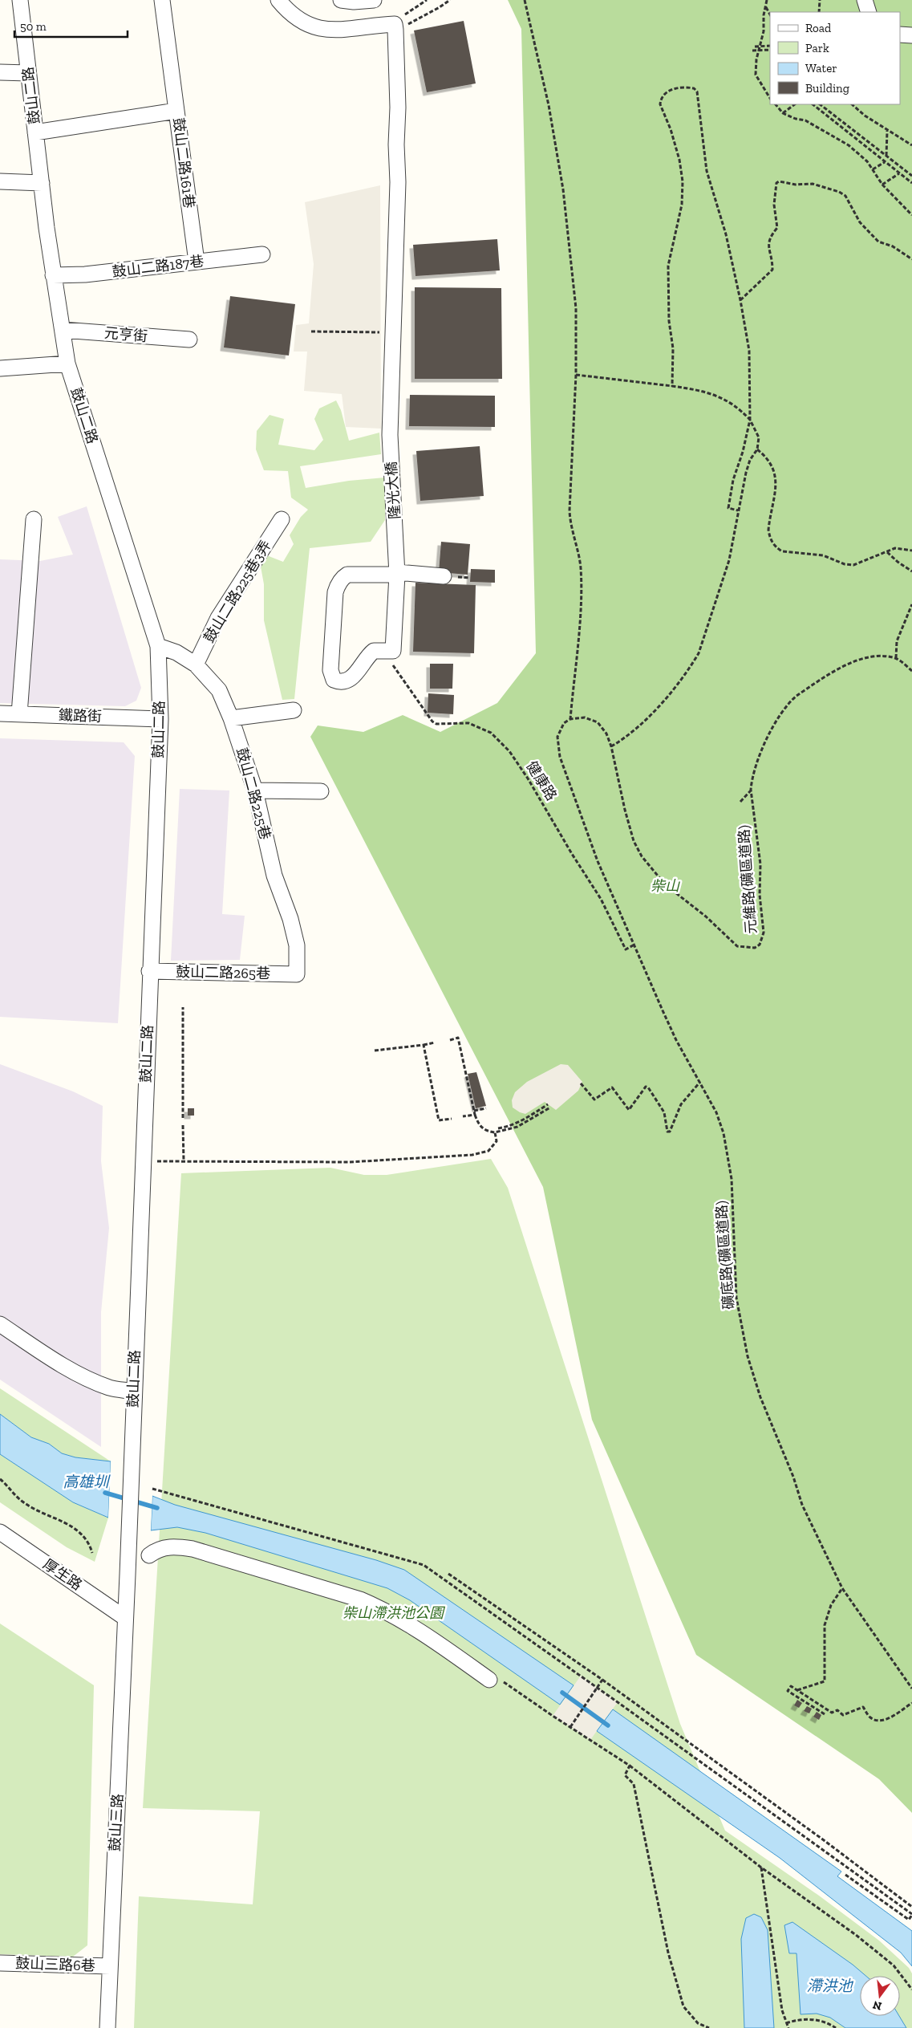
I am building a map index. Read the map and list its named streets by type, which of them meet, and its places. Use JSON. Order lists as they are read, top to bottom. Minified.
{"streets":{"street":["鼓山二路","鼓山二路161巷","鼓山二路187巷","元亨街","隆光大橋","鼓山二路225巷3弄","鐵路街","鼓山二路225巷","鼓山二路265巷","厚生路","鼓山三路","鼓山三路6巷"],"path":["健康路","元維路(礦區道路)","礦底路(礦區道路)"]},"crossings":[["鼓山二路","鼓山二路161巷"],["鼓山二路","鼓山二路187巷"],["鼓山二路","元亨街"],["鼓山二路","鐵路街"],["鼓山二路","鼓山二路225巷"],["鼓山二路","鼓山二路265巷"],["鼓山二路","厚生路"],["鼓山二路","鼓山三路"],["鼓山二路161巷","鼓山二路187巷"],["隆光大橋","健康路"],["鼓山二路225巷3弄","鼓山二路225巷"],["健康路","礦底路(礦區道路)"],["鼓山二路225巷","鼓山二路265巷"],["厚生路","鼓山三路"],["鼓山三路","鼓山三路6巷"]],"water":["高雄圳","滯洪池"],"parks":["柴山","柴山滯洪池公園"],"legend":["Road","Park","Water","Building"],"scale_bar":"50 m","north":"bottom"}
